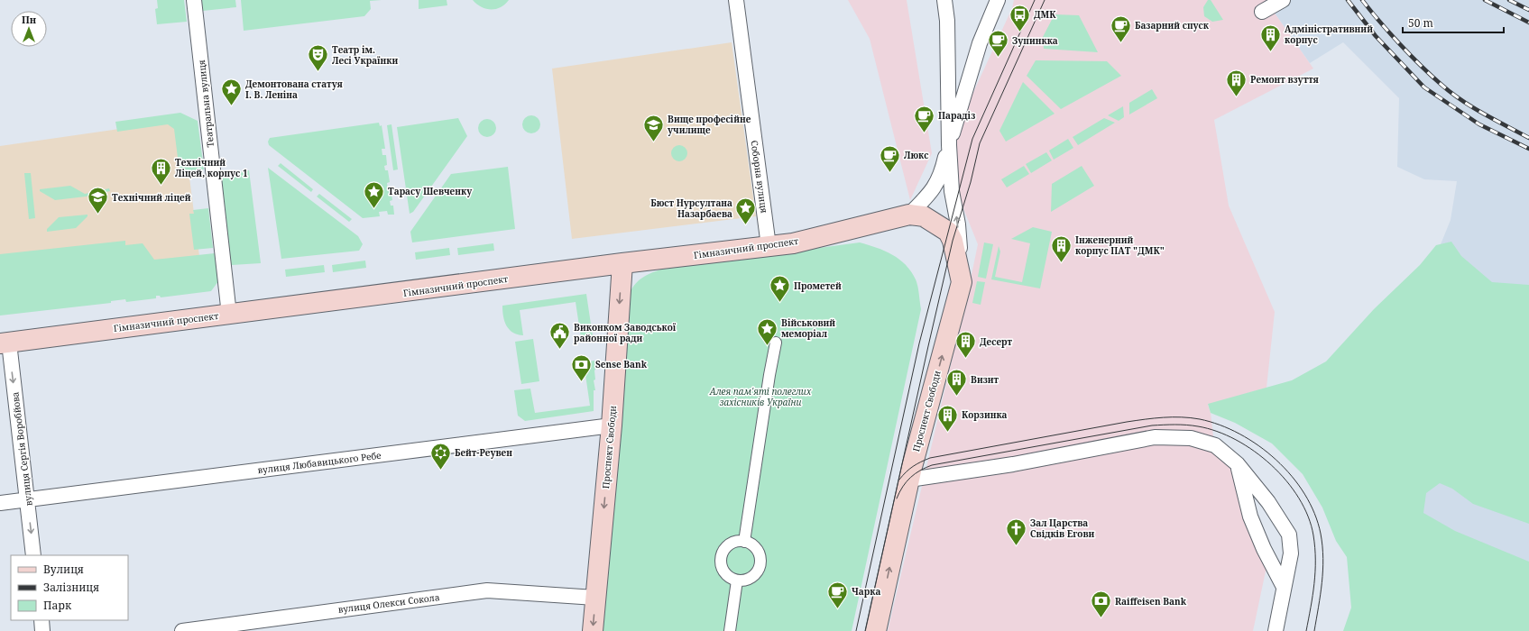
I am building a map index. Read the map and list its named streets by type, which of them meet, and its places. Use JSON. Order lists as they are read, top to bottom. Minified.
{"streets":{"main road":["Гімназичний проспект","Проспект Свободи"],"street":["Театральна вулиця","Соборна вулиця","вулиця Сергія Воробйова","вулиця Любавицького Ребе","вулиця Олекси Сокола"]},"crossings":[["Театральна вулиця","Гімназичний проспект"],["Соборна вулиця","Гімназичний проспект"],["Гімназичний проспект","Проспект Свободи"],["Гімназичний проспект","вулиця Сергія Воробйова"],["Проспект Свободи","вулиця Любавицького Ребе"],["Проспект Свободи","вулиця Олекси Сокола"],["вулиця Сергія Воробйова","вулиця Любавицького Ребе"]],"one_way":["вулиця Сергія Воробйова"],"parks":["Алея пам'яті полеглих захісників України"],"places":{"bus stop":["ДМК"],"cafe":["Базарний спуск","Зупинкка","Парадіз","Люкс","Чарка"],"building":["Адміністративний корпус","Ремонт взуття","Технічний Ліцей, корпус 1","Інженерний корпус ПАТ \"ДМК\"","Десерт","Визит","Корзинка"],"theatre":["Театр ім. Лесі Українки"],"place":["Демонтована статуя І. В. Леніна","Тарасу Шевченку","Бюст Нурсултана Назарбаева","Прометей","Військовий меморіал"],"school or university":["Вище професійне училище","Технічний ліцей"],"public building":["Виконком Заводської районної ради"],"bank":["Sense Bank","Raiffeisen Bank"],"synagogue":["Бейт-Реувен"],"church":["Зал Царства Свiдкiв Егови"]},"legend":["Вулиця","Залізниця","Парк"],"scale_bar":"50 m","north":"top"}
